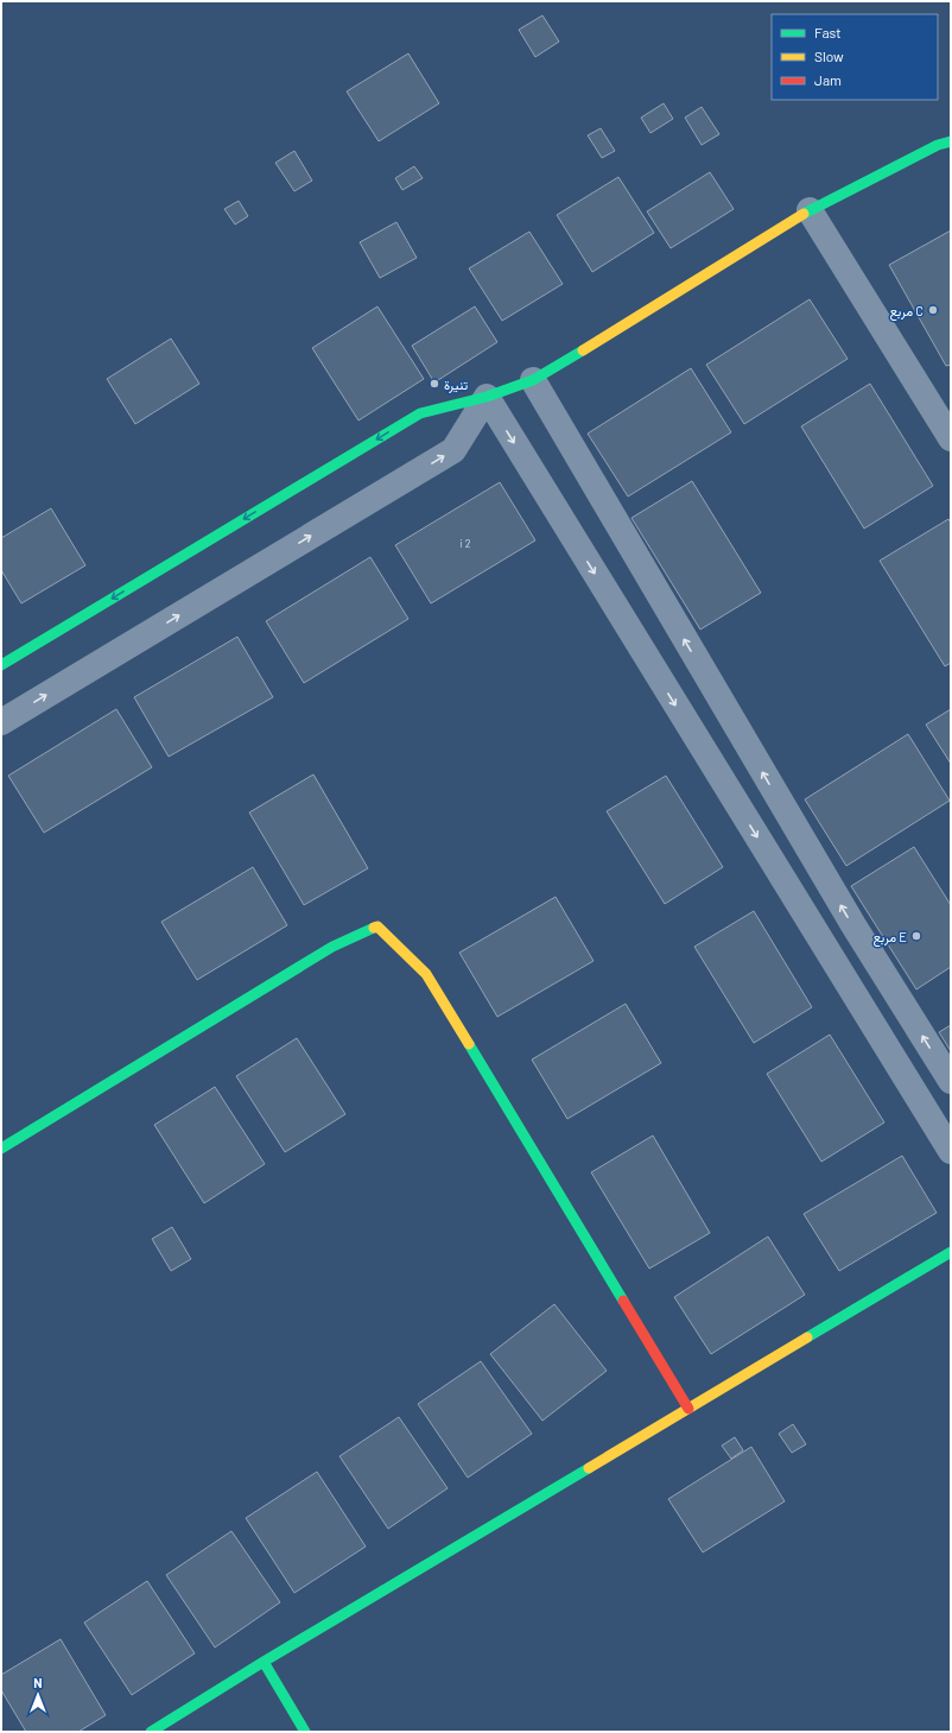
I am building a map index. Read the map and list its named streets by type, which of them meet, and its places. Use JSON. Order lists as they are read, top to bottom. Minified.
{"places":["مربع C","تنيرة","مربع E"],"house_numbers":["i 2"],"legend":["Fast","Slow","Jam"],"north":"top"}
